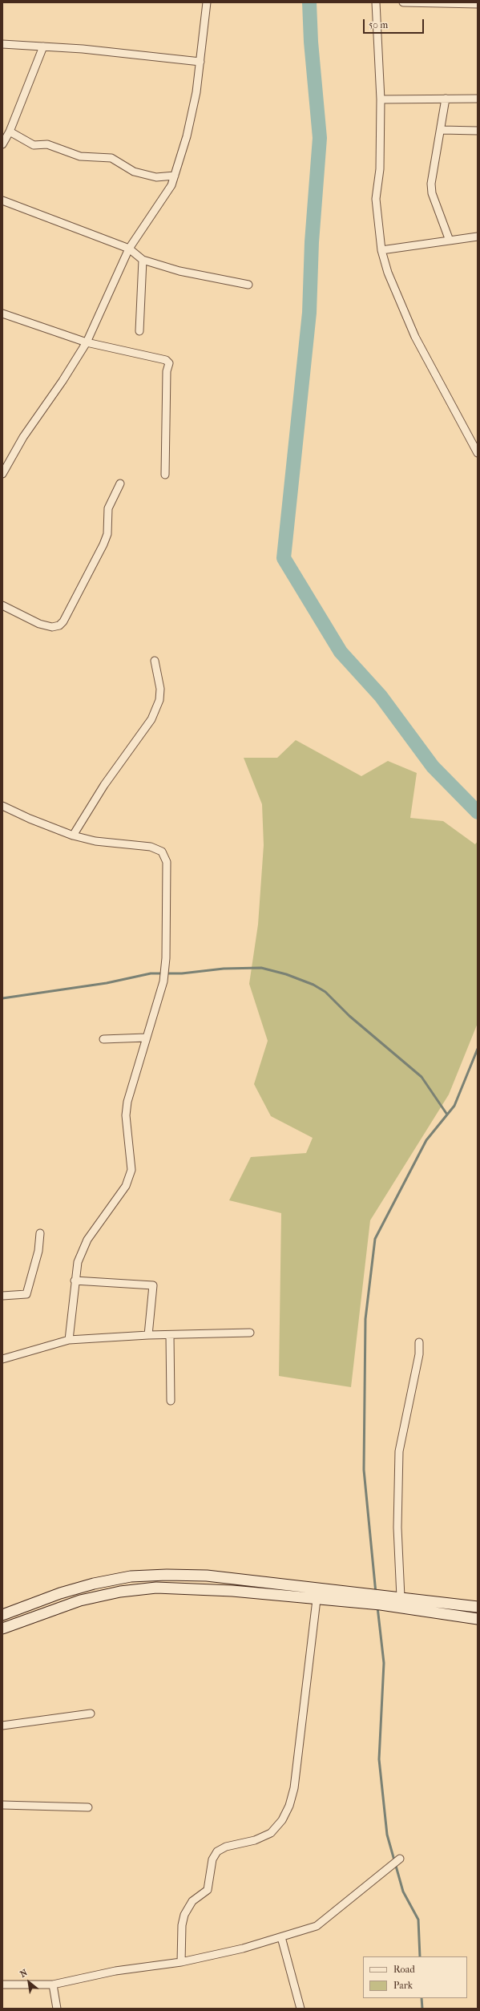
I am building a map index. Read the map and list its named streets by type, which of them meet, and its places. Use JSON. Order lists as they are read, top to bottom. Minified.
{"legend":["Road","Park"],"scale_bar":"50 m","north":"top left"}
